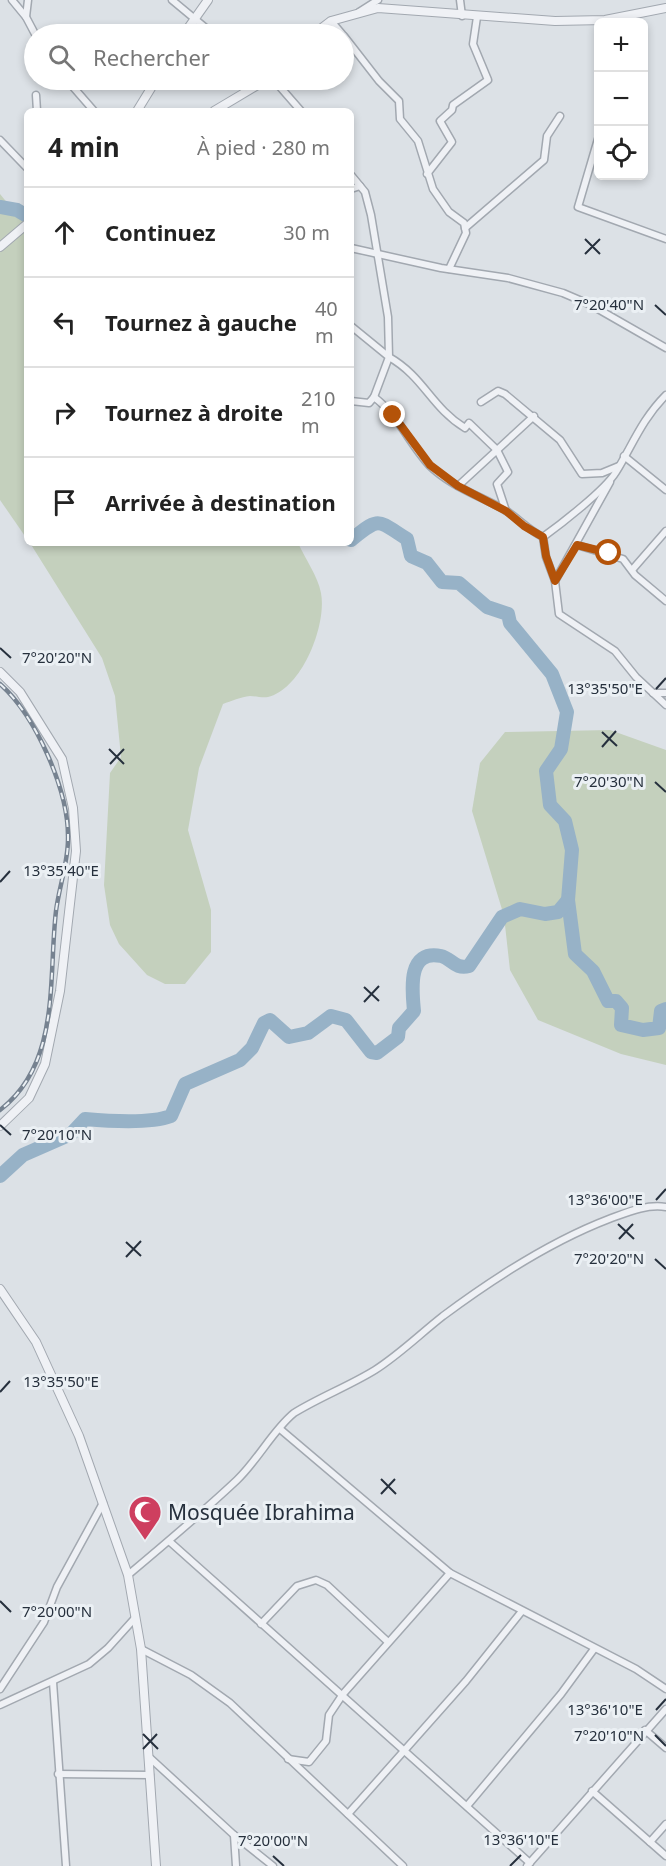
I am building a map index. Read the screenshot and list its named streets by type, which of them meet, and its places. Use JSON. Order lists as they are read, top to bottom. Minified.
{"places":{"mosque":["Mosquée Ibrahima"]},"page":{"map_buttons":["+","−"],"search":"Rechercher","heading":["4 min","À pied · 280 m"],"list":[["Continuez","30 m"],["Tournez à gauche","40 m"],["Tournez à droite","210 m"],"Arrivée à destination"]},"coordinates":["7°20'40\"N","7°20'20\"N","13°35'50\"E","7°20'30\"N","13°35'40\"E","7°20'10\"N","13°36'00\"E","7°20'00\"N","13°36'10\"E"]}
